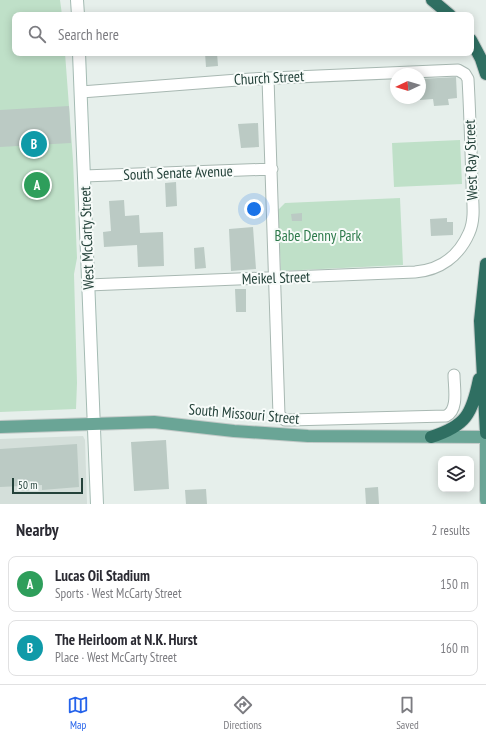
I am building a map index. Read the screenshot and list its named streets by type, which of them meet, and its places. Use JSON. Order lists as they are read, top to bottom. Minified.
{"streets":{"main road":["West McCarty Street","South Missouri Street"],"street":["Church Street","West Ray Street","South Senate Avenue","Meikel Street"]},"crossings":[["Church Street","West Ray Street"],["Church Street","West McCarty Street"],["West Ray Street","Meikel Street"],["South Senate Avenue","West McCarty Street"],["West McCarty Street","Meikel Street"],["West McCarty Street","South Missouri Street"],["Meikel Street","South Missouri Street"]],"parks":["Babe Denny Park"],"scale_bar":"50 m","north":"left","page":{"search":"Search here","pins":["B","A"],"scale":"50 m","heading":["Nearby","2 results"],"list":[{"mark":"A","name":"Lucas Oil Stadium","note":"Sports · West McCarty Street","value":"150 m"},{"mark":"B","name":"The Heirloom at N.K. Hurst","note":"Place · West McCarty Street","value":"160 m"}],"nav":["Map","Directions","Saved"]}}
